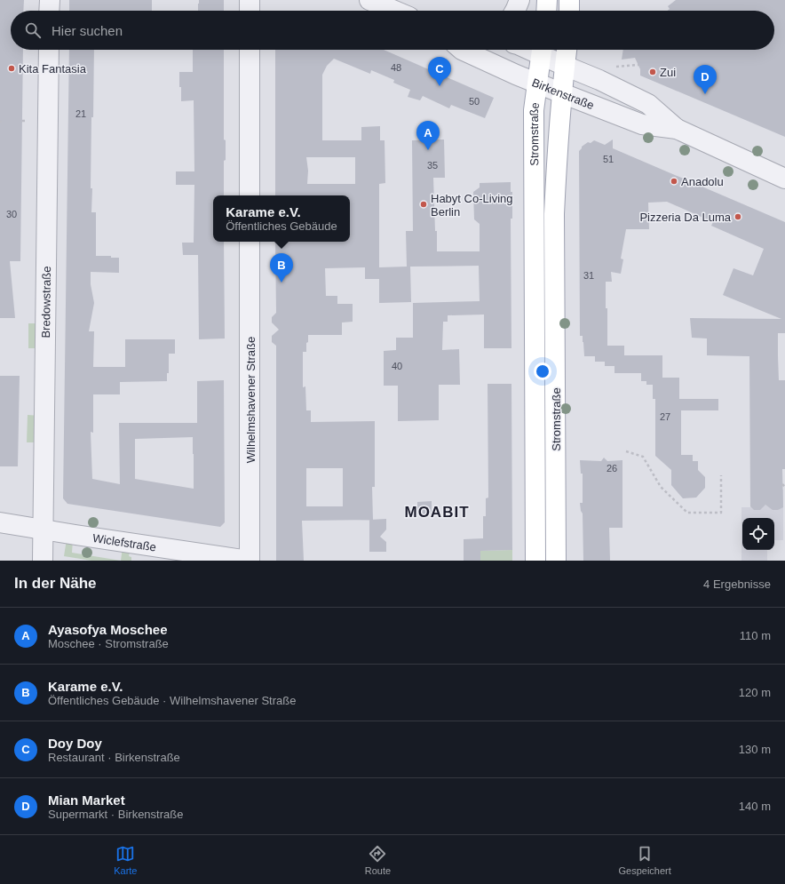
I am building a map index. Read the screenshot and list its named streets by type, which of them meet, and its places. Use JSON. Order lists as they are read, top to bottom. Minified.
{"streets":{"main road":["Stromstraße"],"street":["Birkenstraße","Bredowstraße","Wilhelmshavener Straße","Wiclefstraße"]},"crossings":[["Birkenstraße","Stromstraße"],["Bredowstraße","Wiclefstraße"],["Wilhelmshavener Straße","Wiclefstraße"]],"districts":["MOABIT"],"places":["Kita Fantasia","Zui","Anadolu","Habyt Co-Living Berlin","Pizzeria Da Luma"],"house_numbers":["48","50","21","51","35","30","31","40","27","26"],"page":{"search":"Hier suchen","pins":["C","D","A","B"],"popup":["Karame e.V.","Öffentliches Gebäude"],"heading":["In der Nähe","4 Ergebnisse"],"list":[{"mark":"A","name":"Ayasofya Moschee","note":"Moschee · Stromstraße","value":"110 m"},{"mark":"B","name":"Karame e.V.","note":"Öffentliches Gebäude · Wilhelmshavener Straße","value":"120 m"},{"mark":"C","name":"Doy Doy","note":"Restaurant · Birkenstraße","value":"130 m"},{"mark":"D","name":"Mian Market","note":"Supermarkt · Birkenstraße","value":"140 m"}],"nav":["Karte","Route","Gespeichert"]}}
